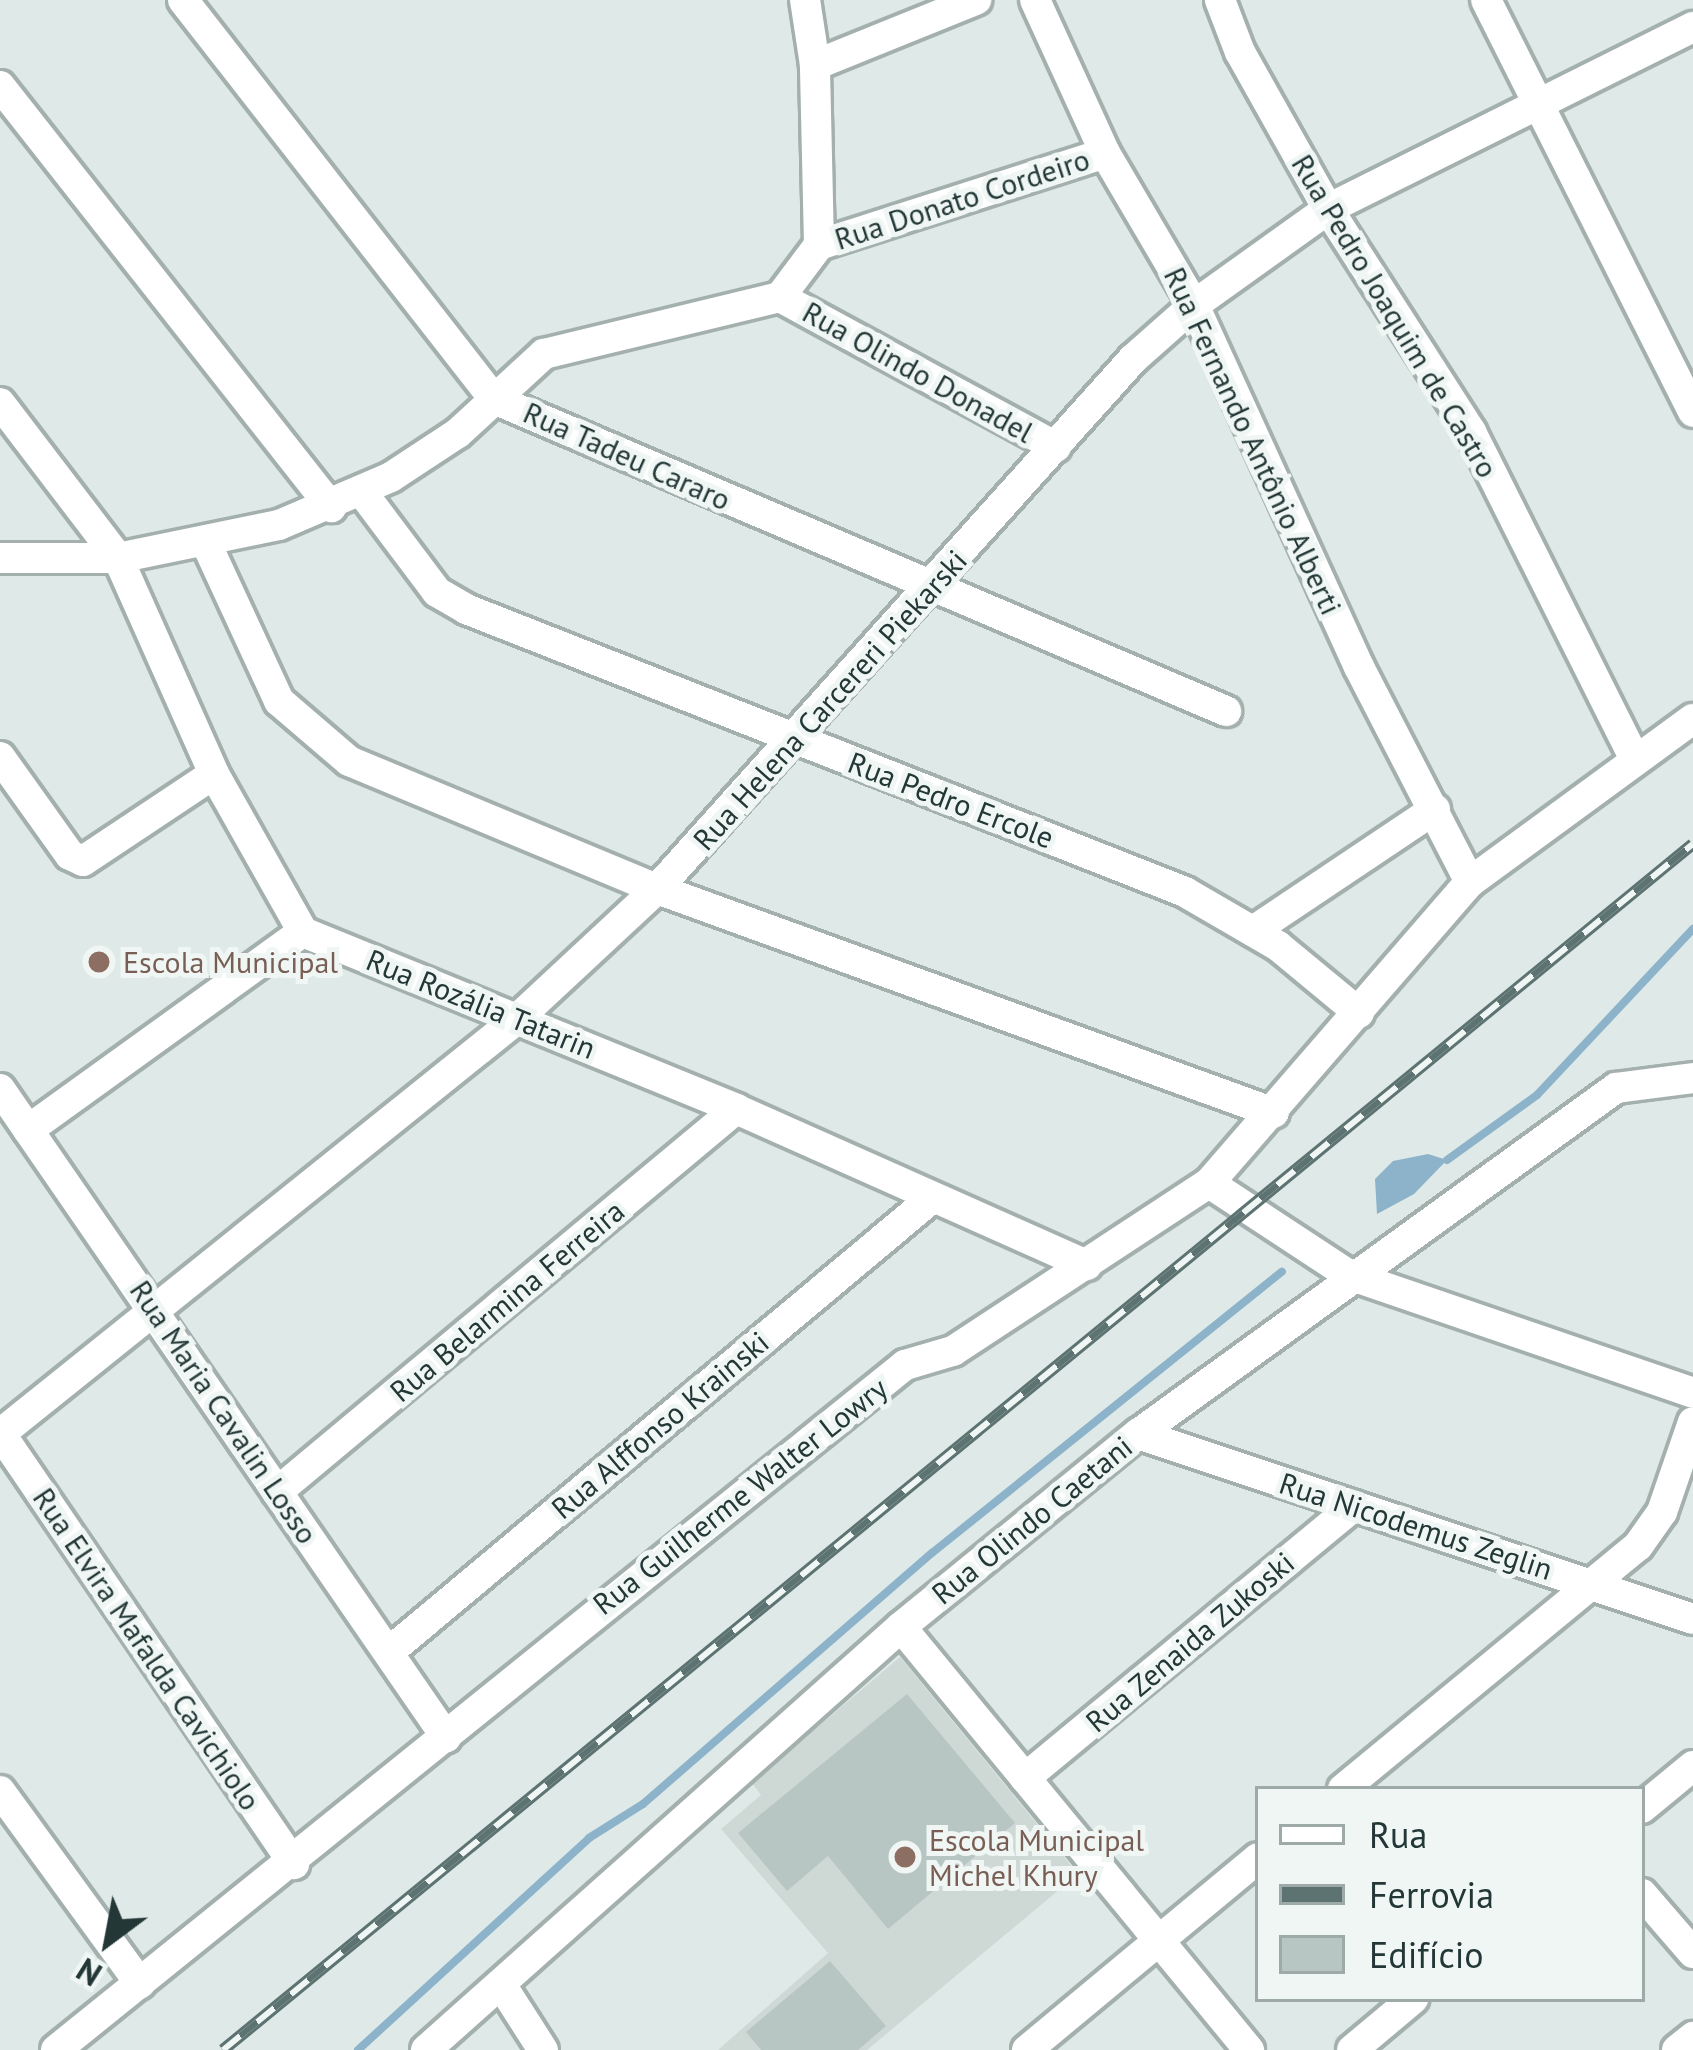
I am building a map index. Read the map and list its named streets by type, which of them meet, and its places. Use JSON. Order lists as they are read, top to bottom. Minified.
{"streets":{"street":["Rua Donato Cordeiro","Rua Pedro Joaquim de Castro","Rua Olindo Donadel","Rua Fernando Antônio Alberti","Rua Tadeu Cararo","Rua Helena Carcereri Piekarski","Rua Pedro Ercole","Rua Rozália Tatarin","Rua Belarmina Ferreira","Rua Maria Cavalin Losso","Rua Alffonso Krainski","Rua Guilherme Walter Lowry","Rua Olindo Caetani","Rua Nicodemus Zeglin","Rua Zenaida Zukoski","Rua Elvira Mafalda Cavichiolo"]},"crossings":[["Rua Donato Cordeiro","Rua Fernando Antônio Alberti"],["Rua Pedro Joaquim de Castro","Rua Helena Carcereri Piekarski"],["Rua Pedro Joaquim de Castro","Rua Guilherme Walter Lowry"],["Rua Olindo Donadel","Rua Helena Carcereri Piekarski"],["Rua Fernando Antônio Alberti","Rua Helena Carcereri Piekarski"],["Rua Fernando Antônio Alberti","Rua Guilherme Walter Lowry"],["Rua Tadeu Cararo","Rua Helena Carcereri Piekarski"],["Rua Helena Carcereri Piekarski","Rua Pedro Ercole"],["Rua Helena Carcereri Piekarski","Rua Rozália Tatarin"],["Rua Helena Carcereri Piekarski","Rua Maria Cavalin Losso"],["Rua Helena Carcereri Piekarski","Rua Elvira Mafalda Cavichiolo"],["Rua Pedro Ercole","Rua Guilherme Walter Lowry"],["Rua Rozália Tatarin","Rua Belarmina Ferreira"],["Rua Rozália Tatarin","Rua Alffonso Krainski"],["Rua Rozália Tatarin","Rua Guilherme Walter Lowry"],["Rua Belarmina Ferreira","Rua Maria Cavalin Losso"],["Rua Maria Cavalin Losso","Rua Alffonso Krainski"],["Rua Maria Cavalin Losso","Rua Guilherme Walter Lowry"],["Rua Guilherme Walter Lowry","Rua Elvira Mafalda Cavichiolo"],["Rua Olindo Caetani","Rua Nicodemus Zeglin"],["Rua Nicodemus Zeglin","Rua Zenaida Zukoski"]],"places":["Escola Municipal","Escola Municipal Michel Khury"],"legend":["Rua","Ferrovia","Edifício"],"north":"bottom left"}
